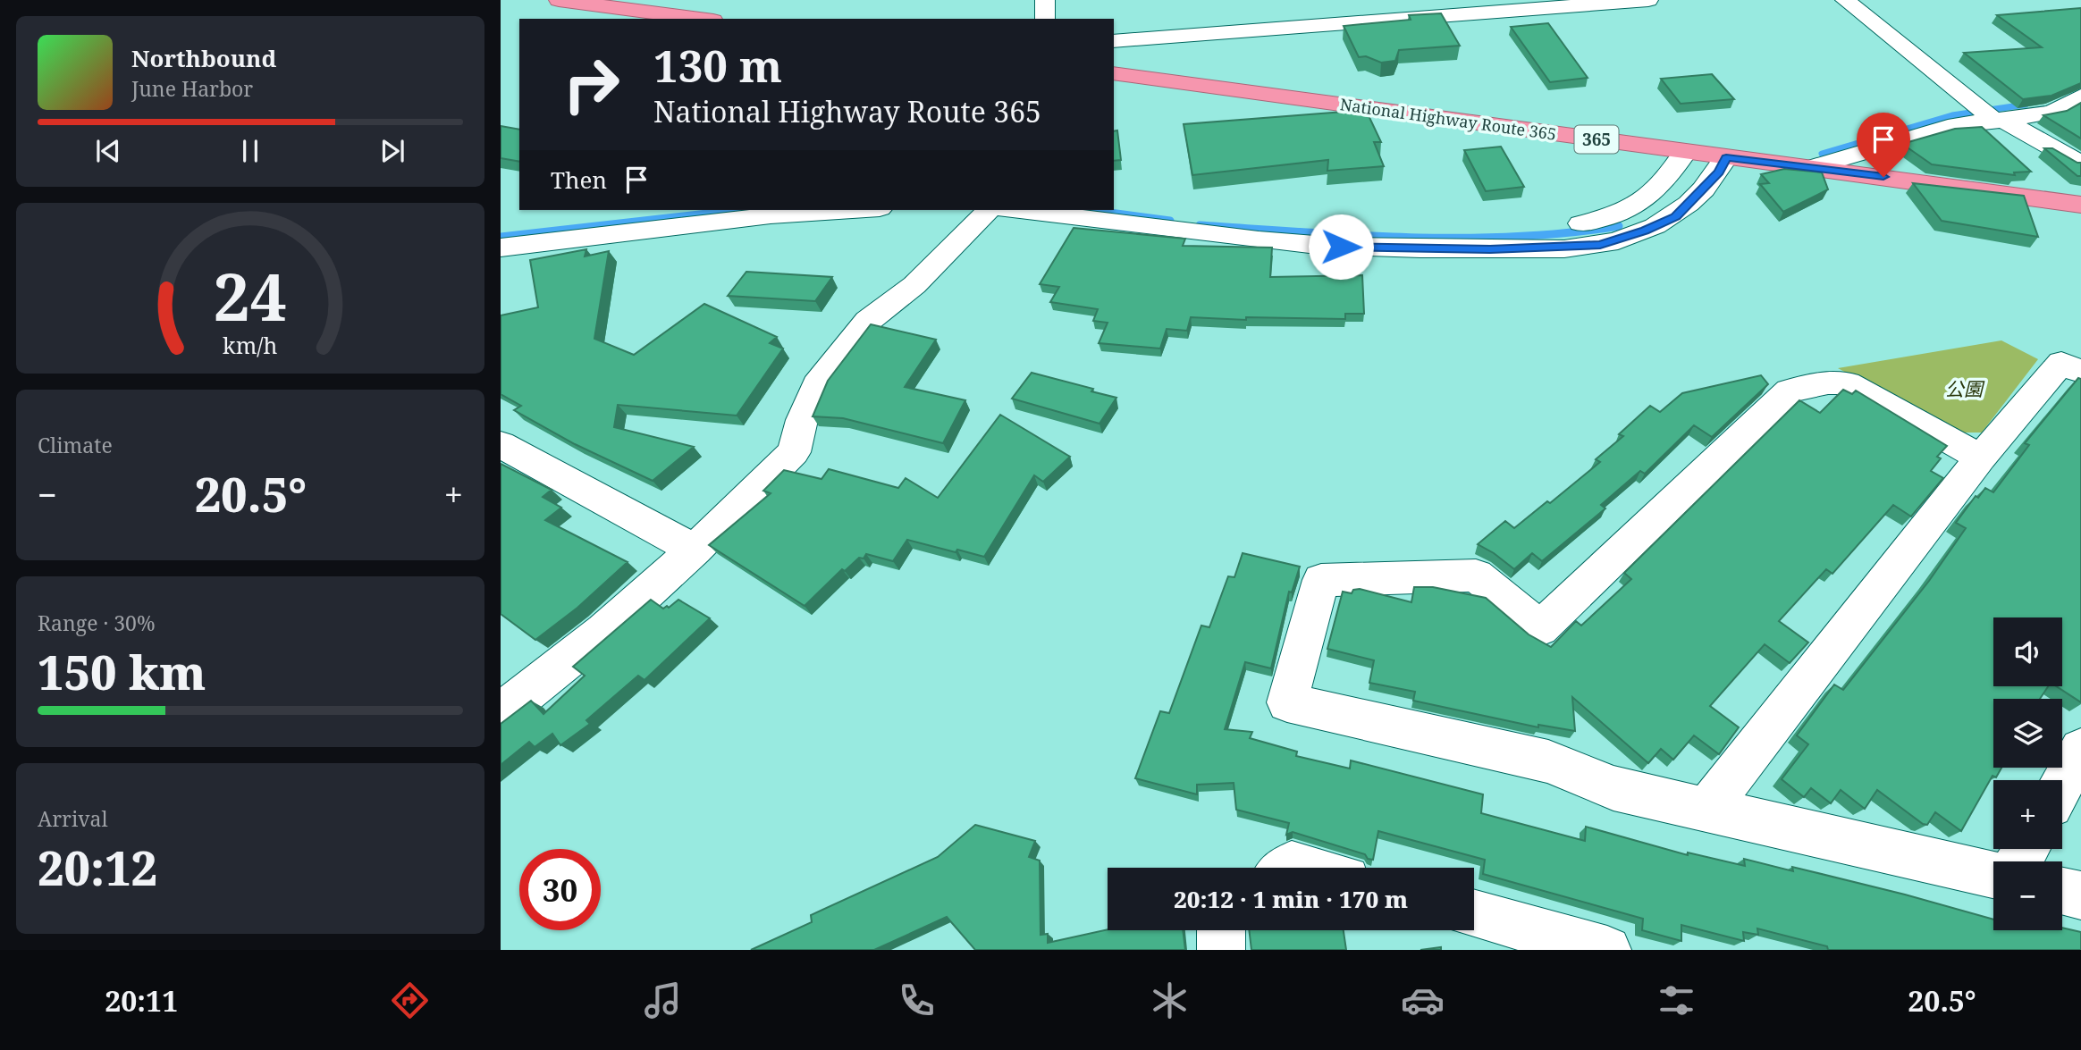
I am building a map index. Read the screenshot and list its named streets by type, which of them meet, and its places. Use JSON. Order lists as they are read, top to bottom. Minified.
{"streets":{"highway":["National Highway Route 365","365"]},"parks":["公園"],"page":{"turn":["130 m","National Highway Route 365"],"song":["Northbound","June Harbor"],"then":"Then","tile":["Climate",["Range · 30%","150 km"],["Arrival","20:12"]],"heat":["−","20.5°","+"],"map_buttons":["+","−"],"limit":"30","trip":"20:12 · 1 min · 170 m","tabs":["20:11","20.5°"],"gauge":["24","km/h"]}}
